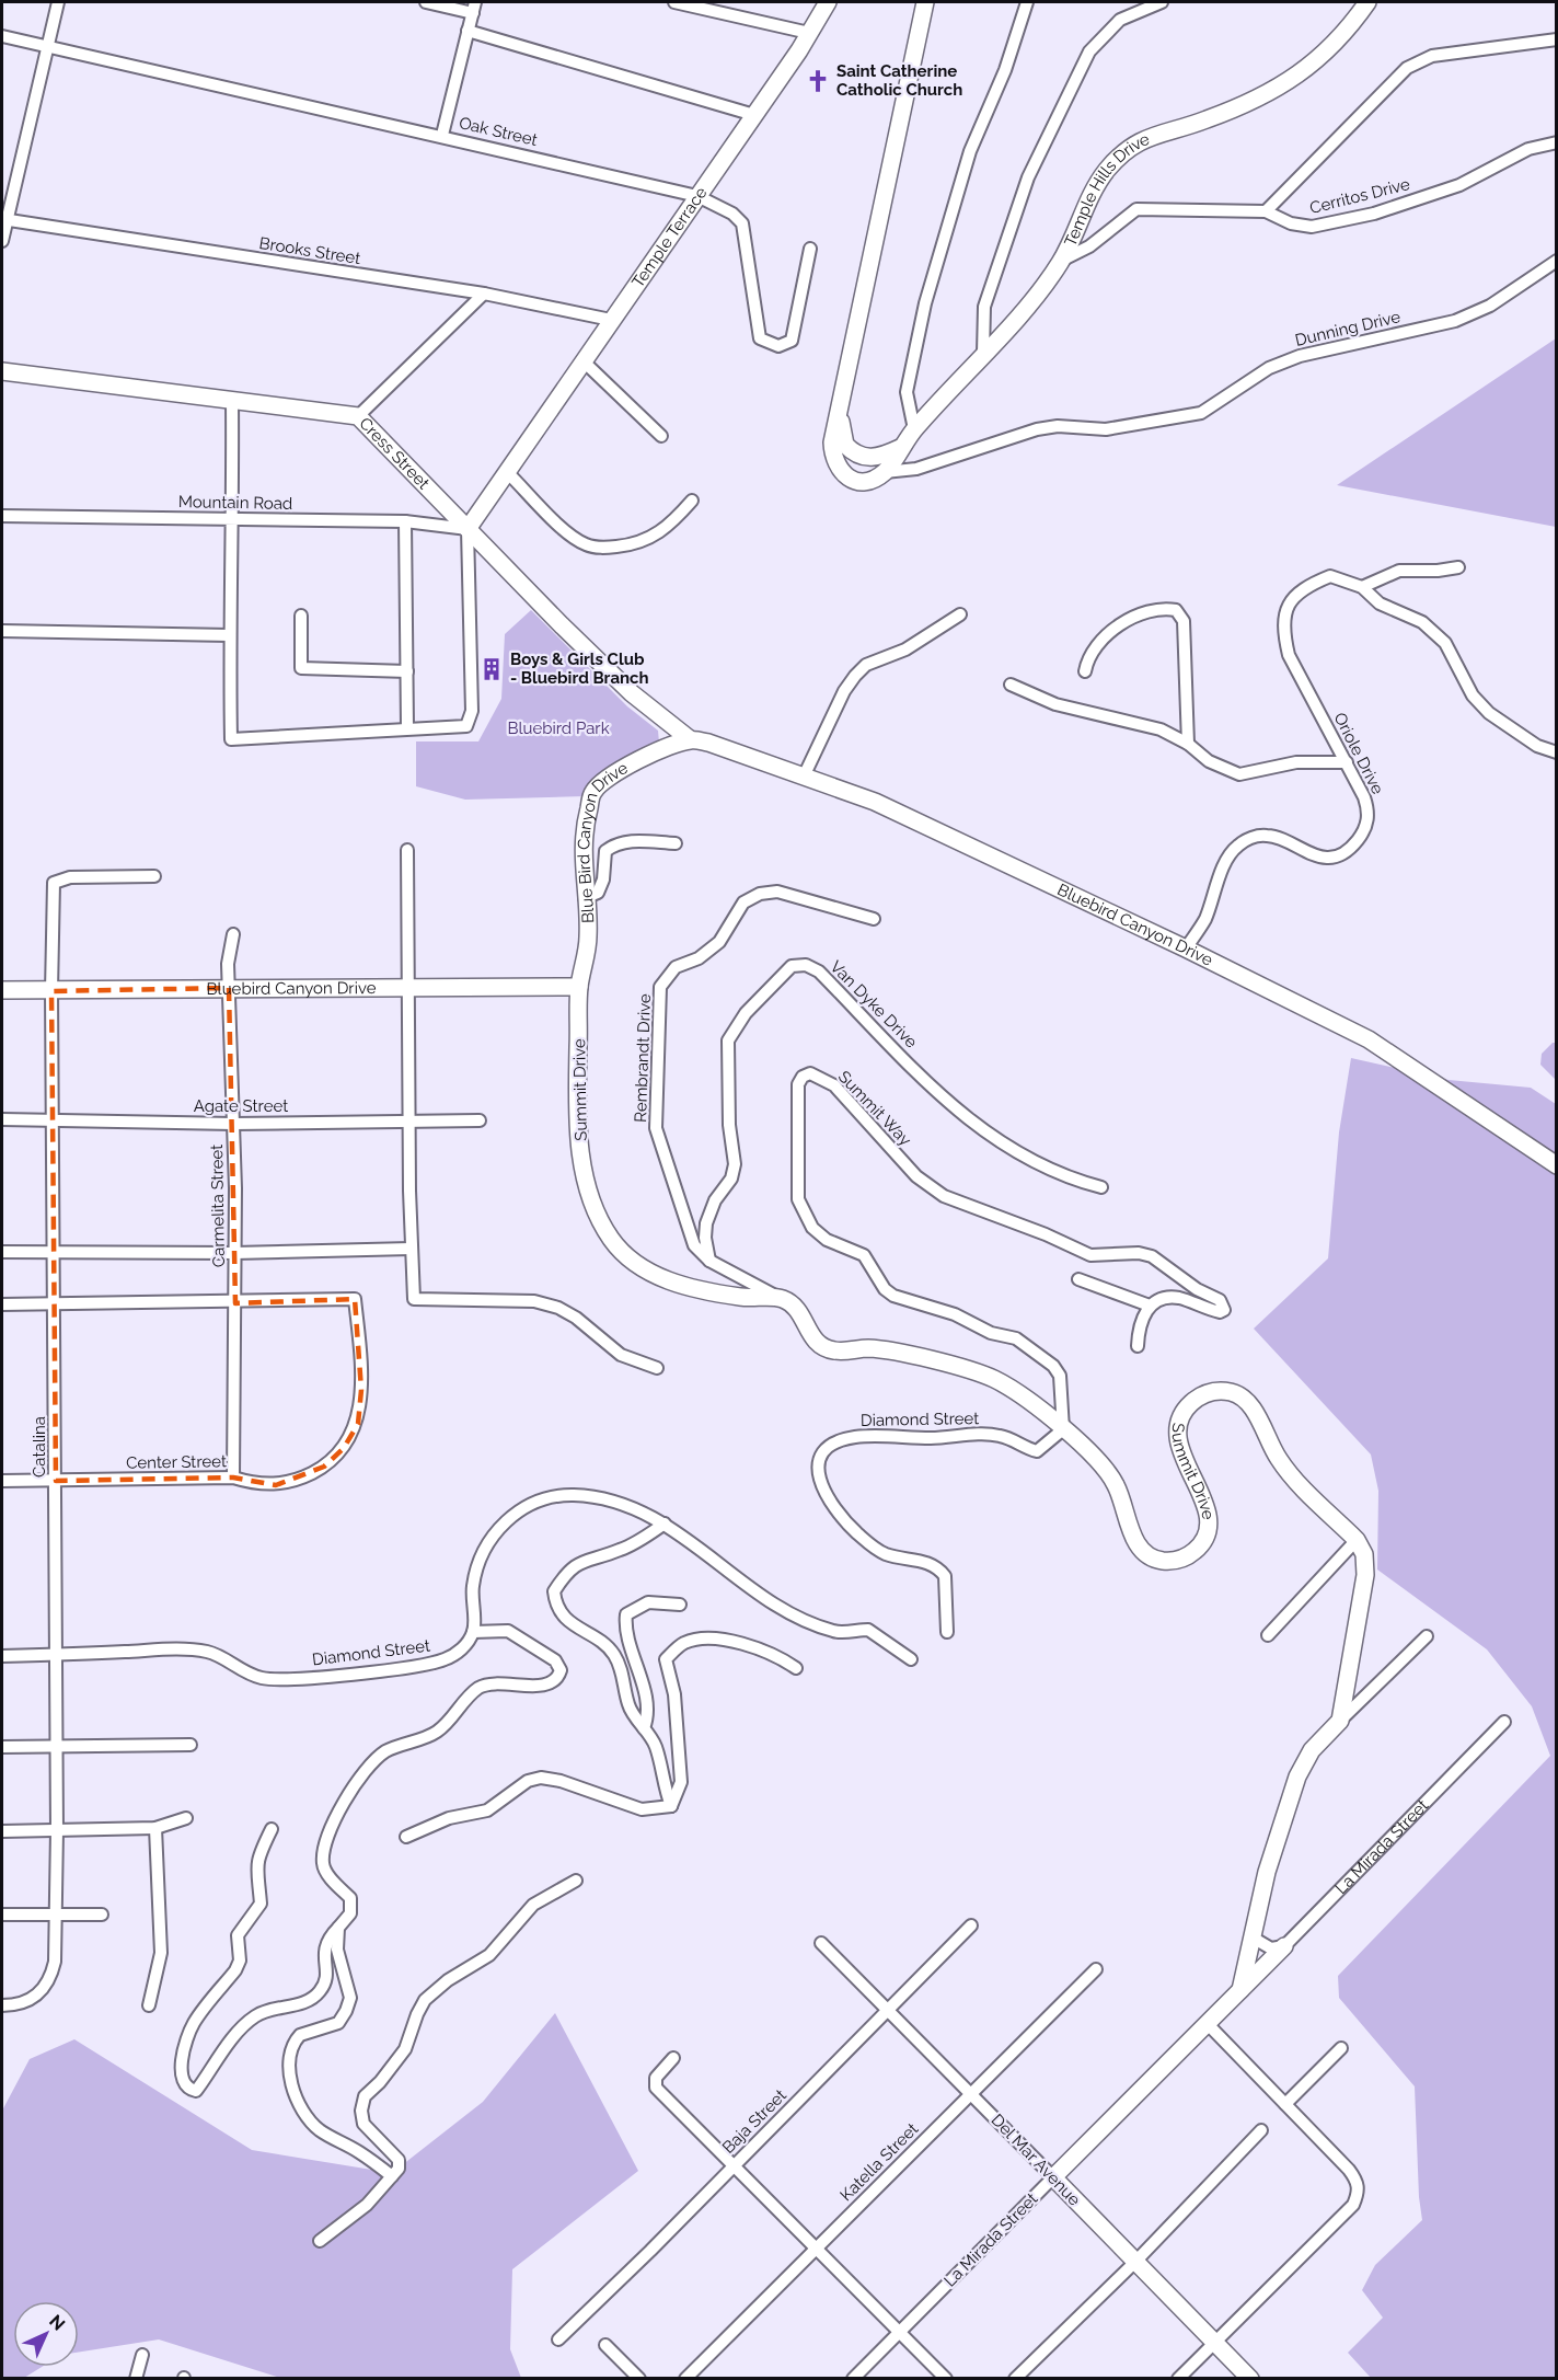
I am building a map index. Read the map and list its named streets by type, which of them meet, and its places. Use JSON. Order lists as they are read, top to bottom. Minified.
{"streets":{"street":["Oak Street","Temple Hills Drive","Cerritos Drive","Temple Terrace","Brooks Street","Dunning Drive","Cress Street","Mountain Road","Oriole Drive","Blue Bird Canyon Drive","Bluebird Canyon Drive","Van Dyke Drive","Rembrandt Drive","Summit Drive","Agate Street","Summit Way","Carmelita Street","Diamond Street","Catalina","Center Street","La Mirada Street","Baja Street","Del Mar Avenue","Katella Street"]},"crossings":[["Oak Street","Temple Terrace"],["Temple Hills Drive","Cerritos Drive"],["Temple Hills Drive","Dunning Drive"],["Temple Terrace","Brooks Street"],["Temple Terrace","Cress Street"],["Temple Terrace","Mountain Road"],["Cress Street","Mountain Road"],["Cress Street","Blue Bird Canyon Drive"],["Cress Street","Bluebird Canyon Drive"],["Oriole Drive","Bluebird Canyon Drive"],["Blue Bird Canyon Drive","Bluebird Canyon Drive"],["Blue Bird Canyon Drive","Summit Drive"],["Bluebird Canyon Drive","Summit Drive"],["Bluebird Canyon Drive","Carmelita Street"],["Bluebird Canyon Drive","Catalina"],["Van Dyke Drive","Rembrandt Drive"],["Rembrandt Drive","Summit Drive"],["Summit Drive","Summit Way"],["Summit Drive","Diamond Street"],["Agate Street","Carmelita Street"],["Agate Street","Catalina"],["Summit Way","Diamond Street"],["Carmelita Street","Center Street"],["Diamond Street","Catalina"],["Catalina","Center Street"],["La Mirada Street","Del Mar Avenue"],["Baja Street","Del Mar Avenue"],["Del Mar Avenue","Katella Street"]],"parks":["Bluebird Park"],"places":{"church":["Saint Catherine Catholic Church"],"building":["Boys & Girls Club - Bluebird Branch"]},"north":"top right"}
